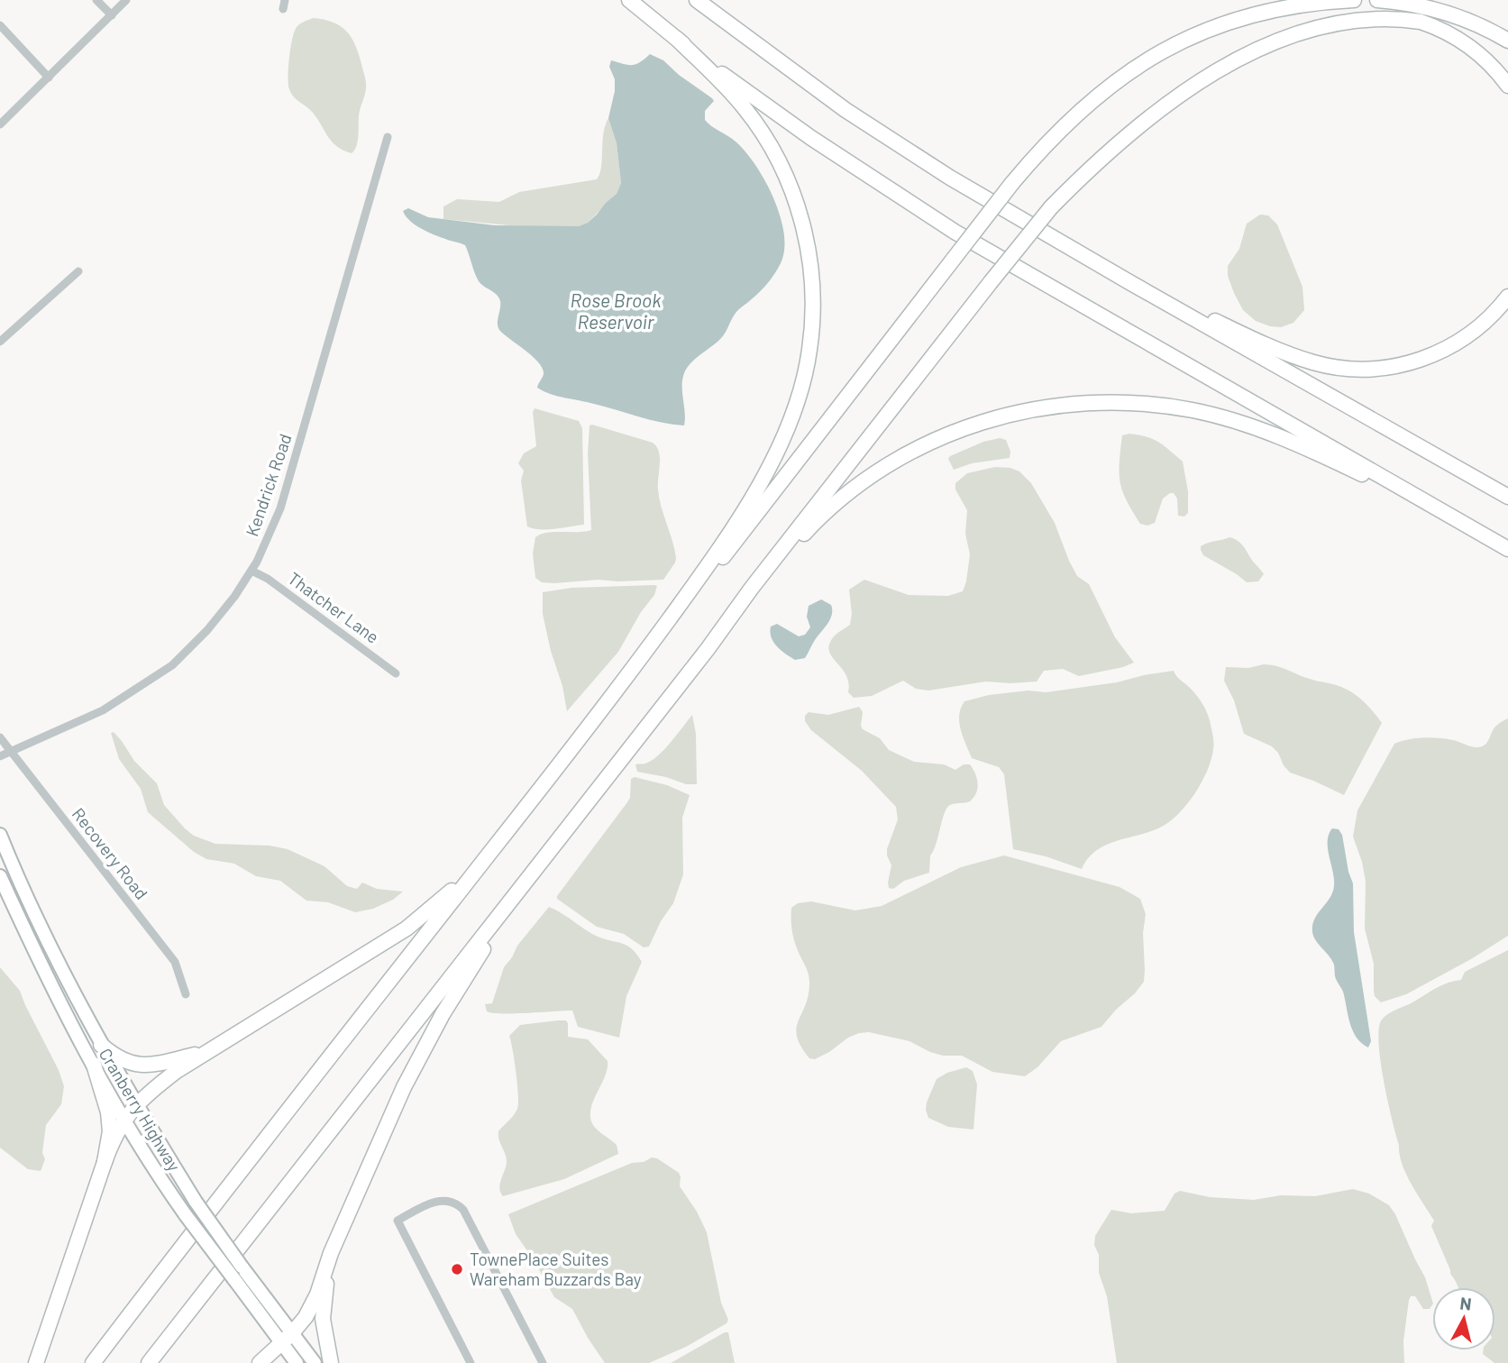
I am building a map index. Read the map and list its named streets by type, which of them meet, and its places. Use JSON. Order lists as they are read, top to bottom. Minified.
{"streets":{"main road":["Cranberry Highway"],"street":["Kendrick Road","Thatcher Lane","Recovery Road"]},"crossings":[["Kendrick Road","Thatcher Lane"],["Kendrick Road","Recovery Road"]],"water":["Rose Brook Reservoir"],"places":["TownePlace Suites Wareham Buzzards Bay"],"north":"top"}
